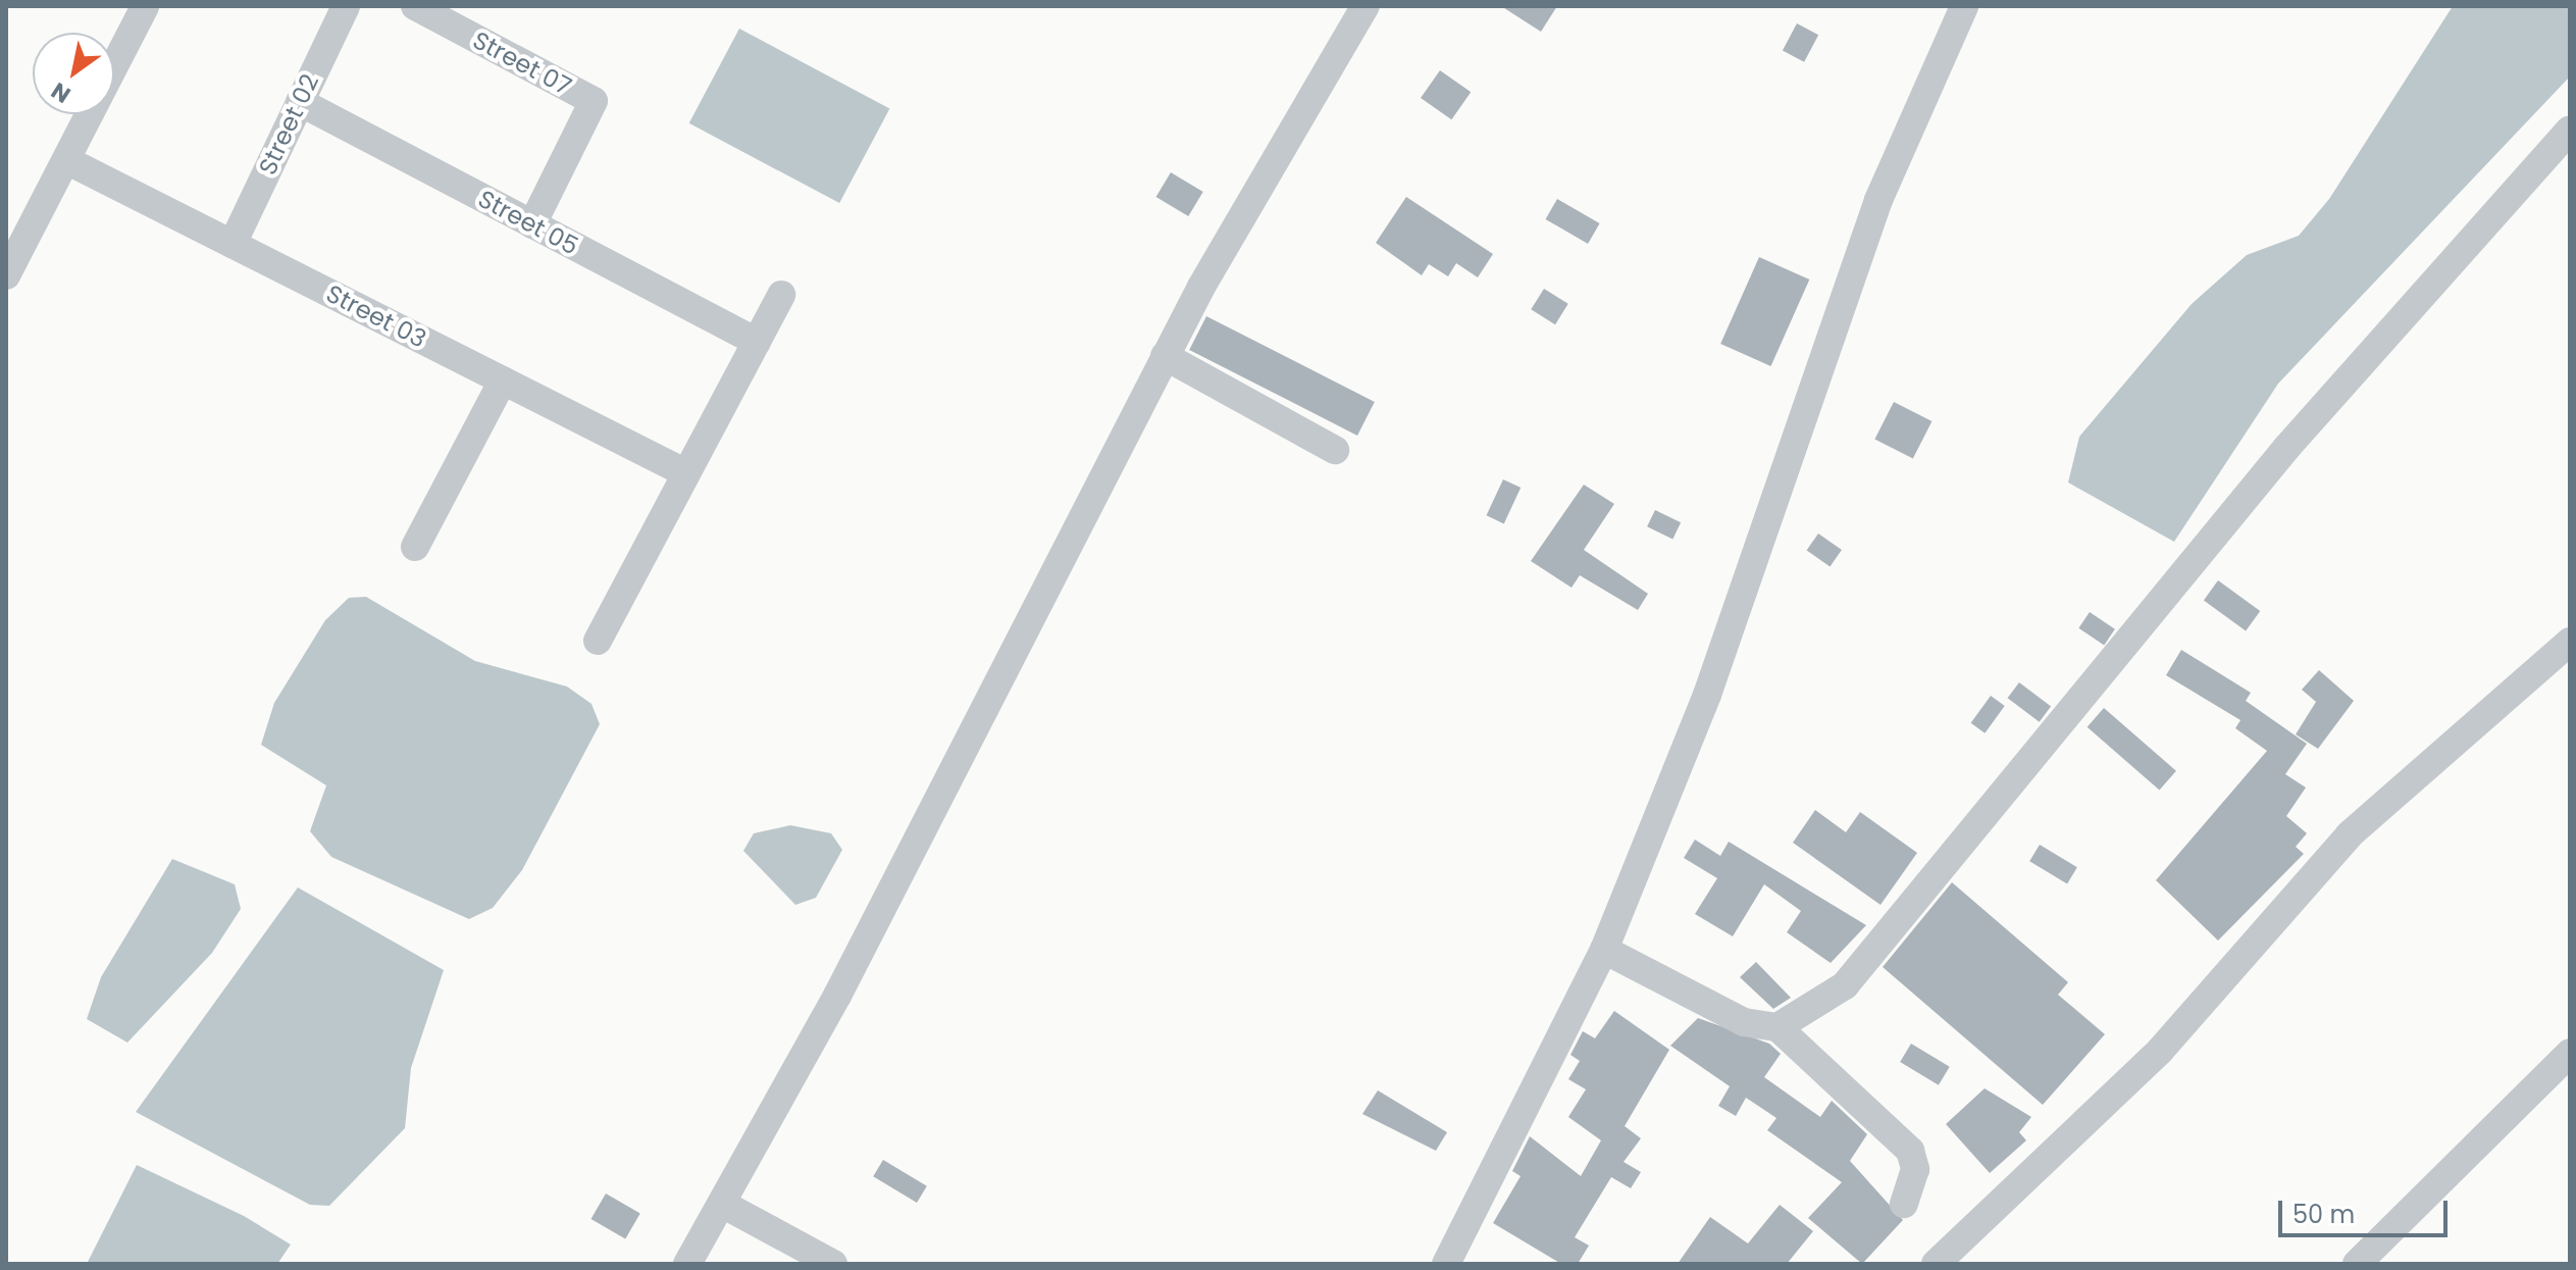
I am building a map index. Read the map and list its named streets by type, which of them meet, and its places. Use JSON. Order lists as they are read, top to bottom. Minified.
{"streets":{"street":["Street 07","Street 02","Street 05","Street 03"]},"crossings":[["Street 07","Street 05"],["Street 02","Street 05"],["Street 02","Street 03"]],"scale_bar":"50 m","north":"bottom left"}
